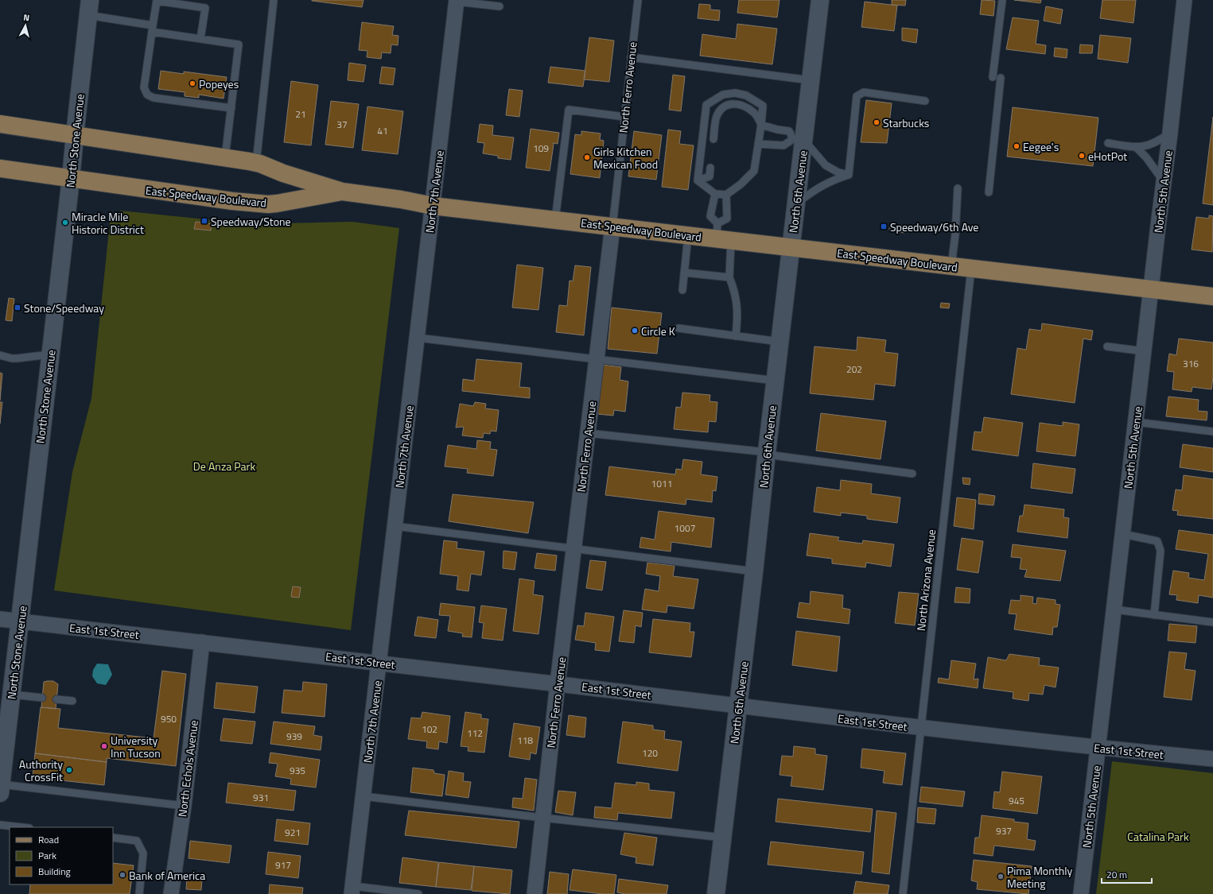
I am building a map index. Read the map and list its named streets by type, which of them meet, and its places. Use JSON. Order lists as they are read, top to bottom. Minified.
{"streets":{"main road":["East Speedway Boulevard"],"street":["North Ferro Avenue","North Stone Avenue","North 7th Avenue","North 6th Avenue","North 5th Avenue","East 1st Street","North Echols Avenue"],"lane":["North Arizona Avenue"]},"crossings":[["North Ferro Avenue","East Speedway Boulevard"],["North Ferro Avenue","East 1st Street"],["North Stone Avenue","East Speedway Boulevard"],["North Stone Avenue","East 1st Street"],["North 7th Avenue","East Speedway Boulevard"],["North 7th Avenue","East 1st Street"],["North 6th Avenue","East Speedway Boulevard"],["North 6th Avenue","East 1st Street"],["North 5th Avenue","East Speedway Boulevard"],["North 5th Avenue","East 1st Street"],["East Speedway Boulevard","North Arizona Avenue"],["North Arizona Avenue","East 1st Street"],["East 1st Street","North Echols Avenue"]],"parks":["De Anza Park","Catalina Park"],"places":{"other":["Popeyes","Starbucks","Eegee's","eHotPot","Girls Kitchen Mexican Food","Miracle Mile Historic District","Circle K","University Inn Tucson","Authority CrossFit","Bank of America","Pima Monthly Meeting"],"transit":["Speedway/Stone","Speedway/6th Ave","Stone/Speedway"]},"house_numbers":["21","37","41","109","316","202","1011","1007","950","102","112","939","118","120","935","931","945","937","921","917"],"legend":["Road","Park","Building"],"scale_bar":"20 m","north":"top"}
